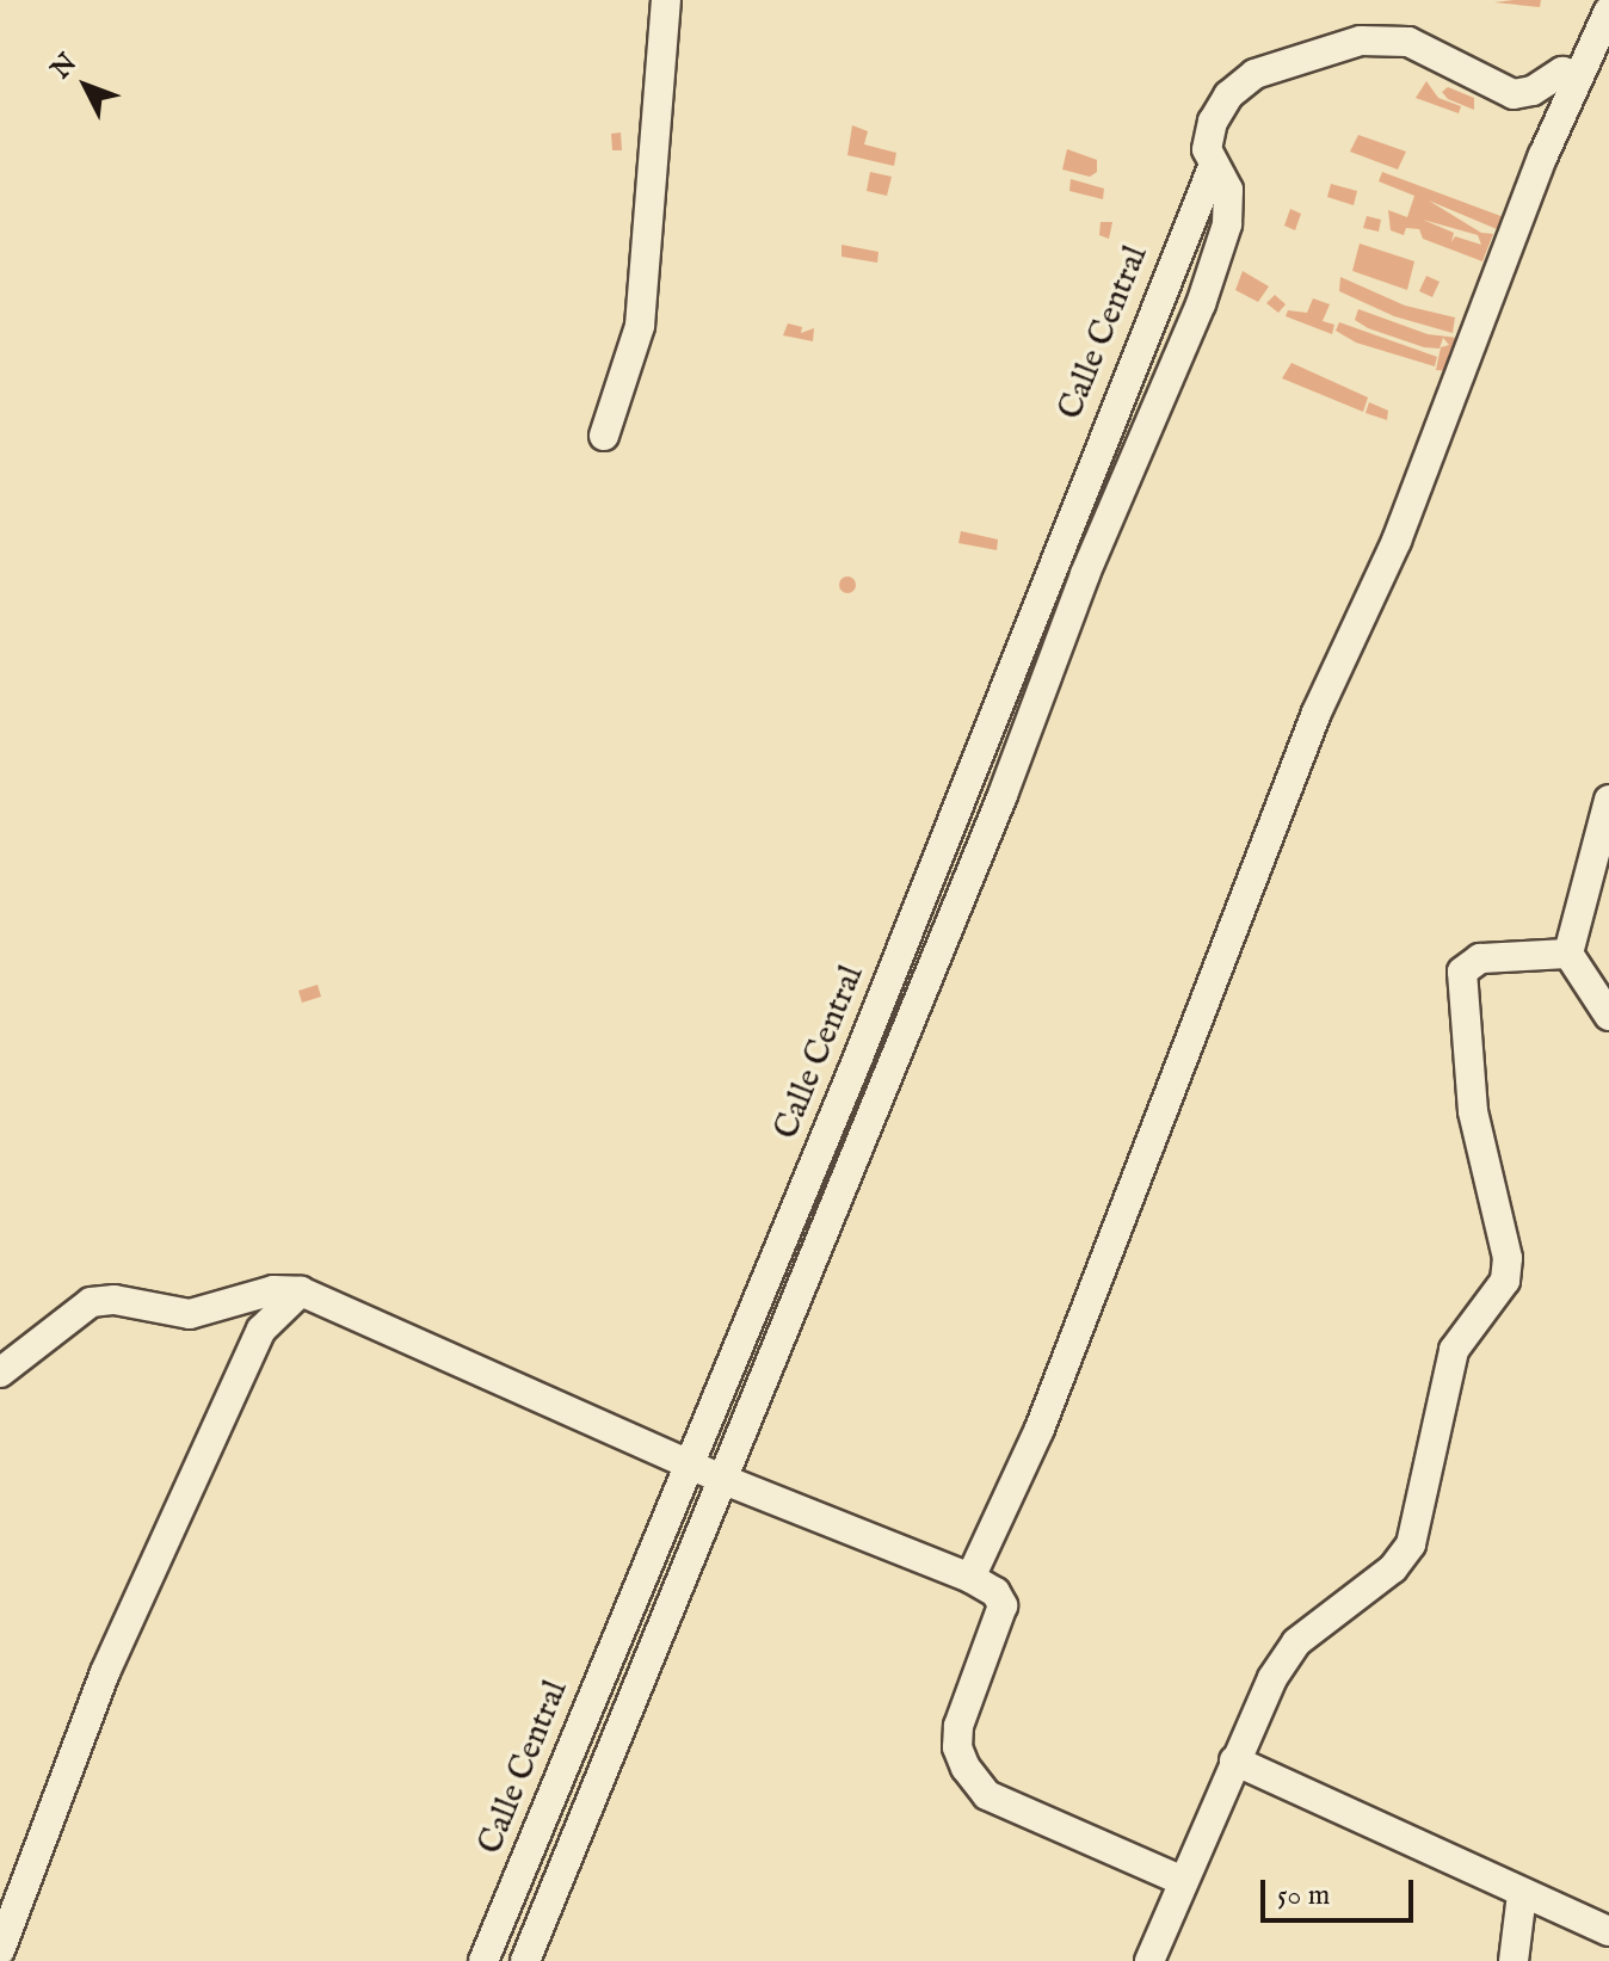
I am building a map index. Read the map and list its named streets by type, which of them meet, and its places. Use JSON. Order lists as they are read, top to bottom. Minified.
{"streets":{"street":["Calle Central"]},"scale_bar":"50 m","north":"top left"}
